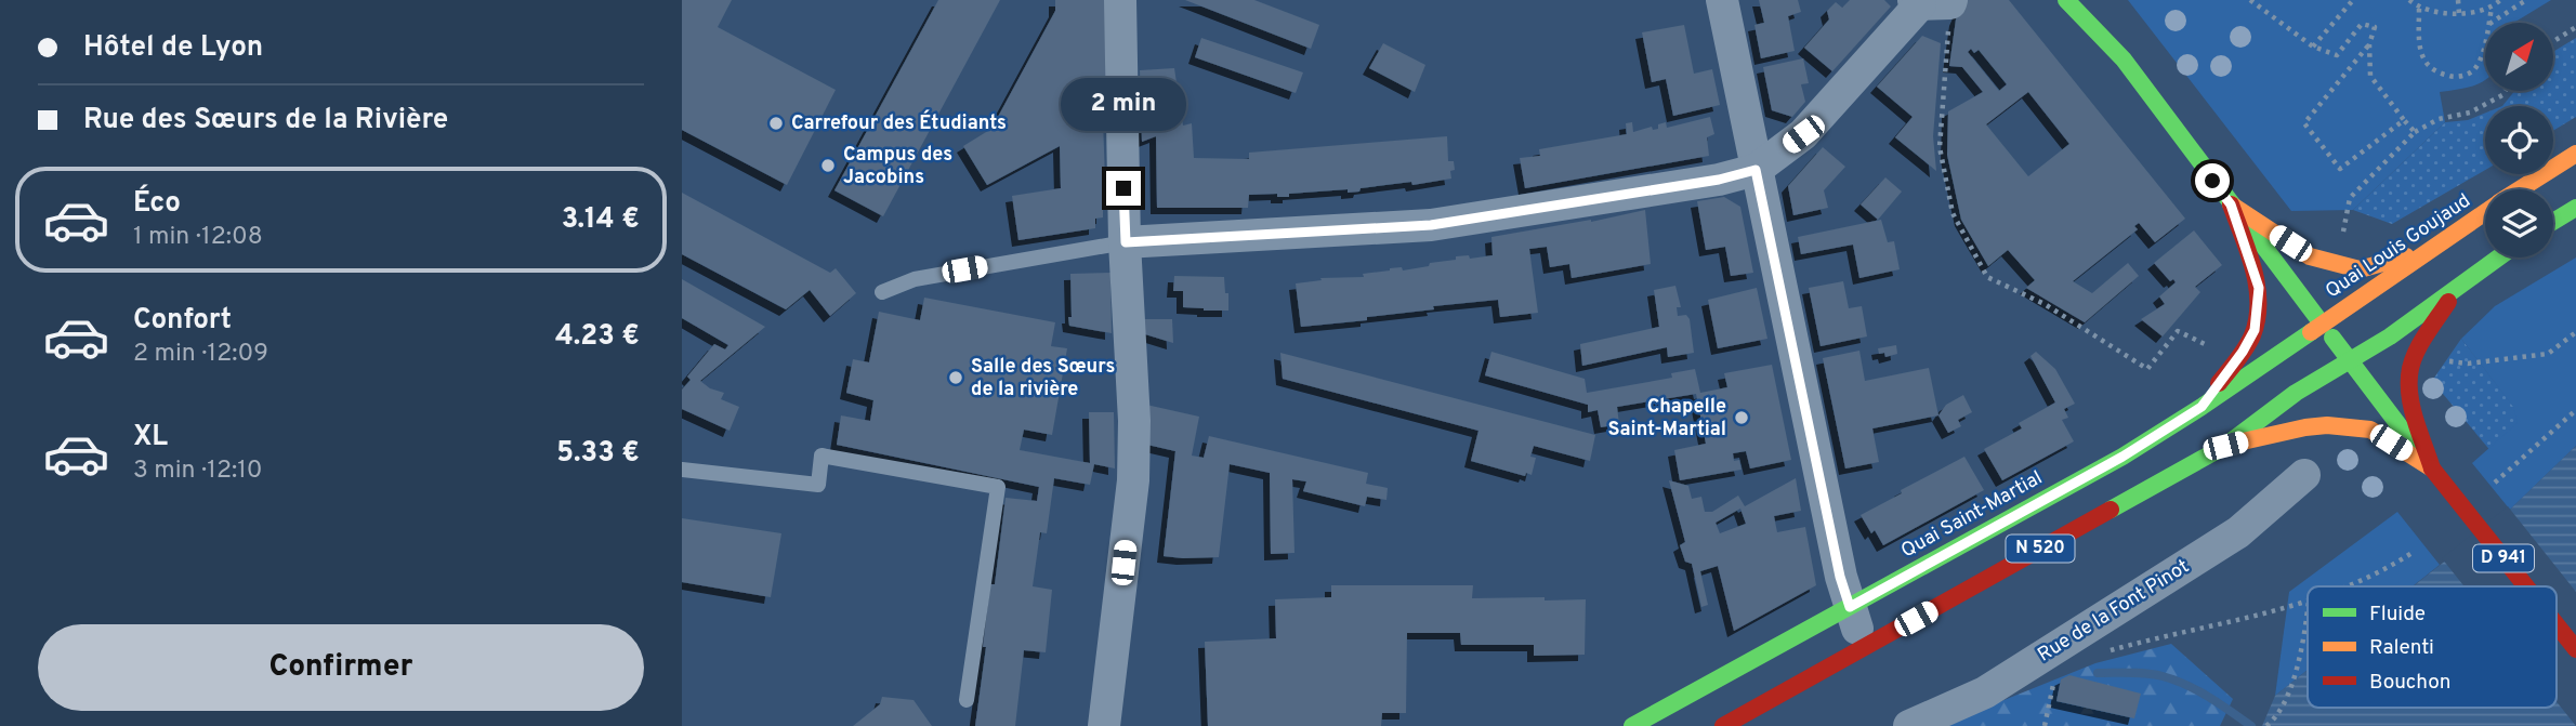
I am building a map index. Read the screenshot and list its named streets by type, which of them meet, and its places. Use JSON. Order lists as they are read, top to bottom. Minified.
{"streets":{"main road":["Quai Louis Goujaud","Quai Saint-Martial","N 520","D 941"],"street":["Rue de la Font Pinot"]},"crossings":[["Quai Louis Goujaud","Quai Saint-Martial"],["Quai Louis Goujaud","D 941"],["Quai Saint-Martial","D 941"],["N 520","D 941"]],"places":["Carrefour des Étudiants","Campus des Jacobins","Salle des Sœurs de la rivière","Chapelle Saint-Martial"],"legend":["Fluide","Ralenti","Bouchon"],"north":"top right","page":{"banner":["Hôtel de Lyon","Rue des Sœurs de la Rivière"],"bubble":"2 min","list":[{"name":"Éco","note":"1 min · 12:08","value":"3.14 €"},{"name":"Confort","note":"2 min · 12:09","value":"4.23 €"},{"name":"XL","note":"3 min · 12:10","value":"5.33 €"}],"buttons":"Confirmer"}}
